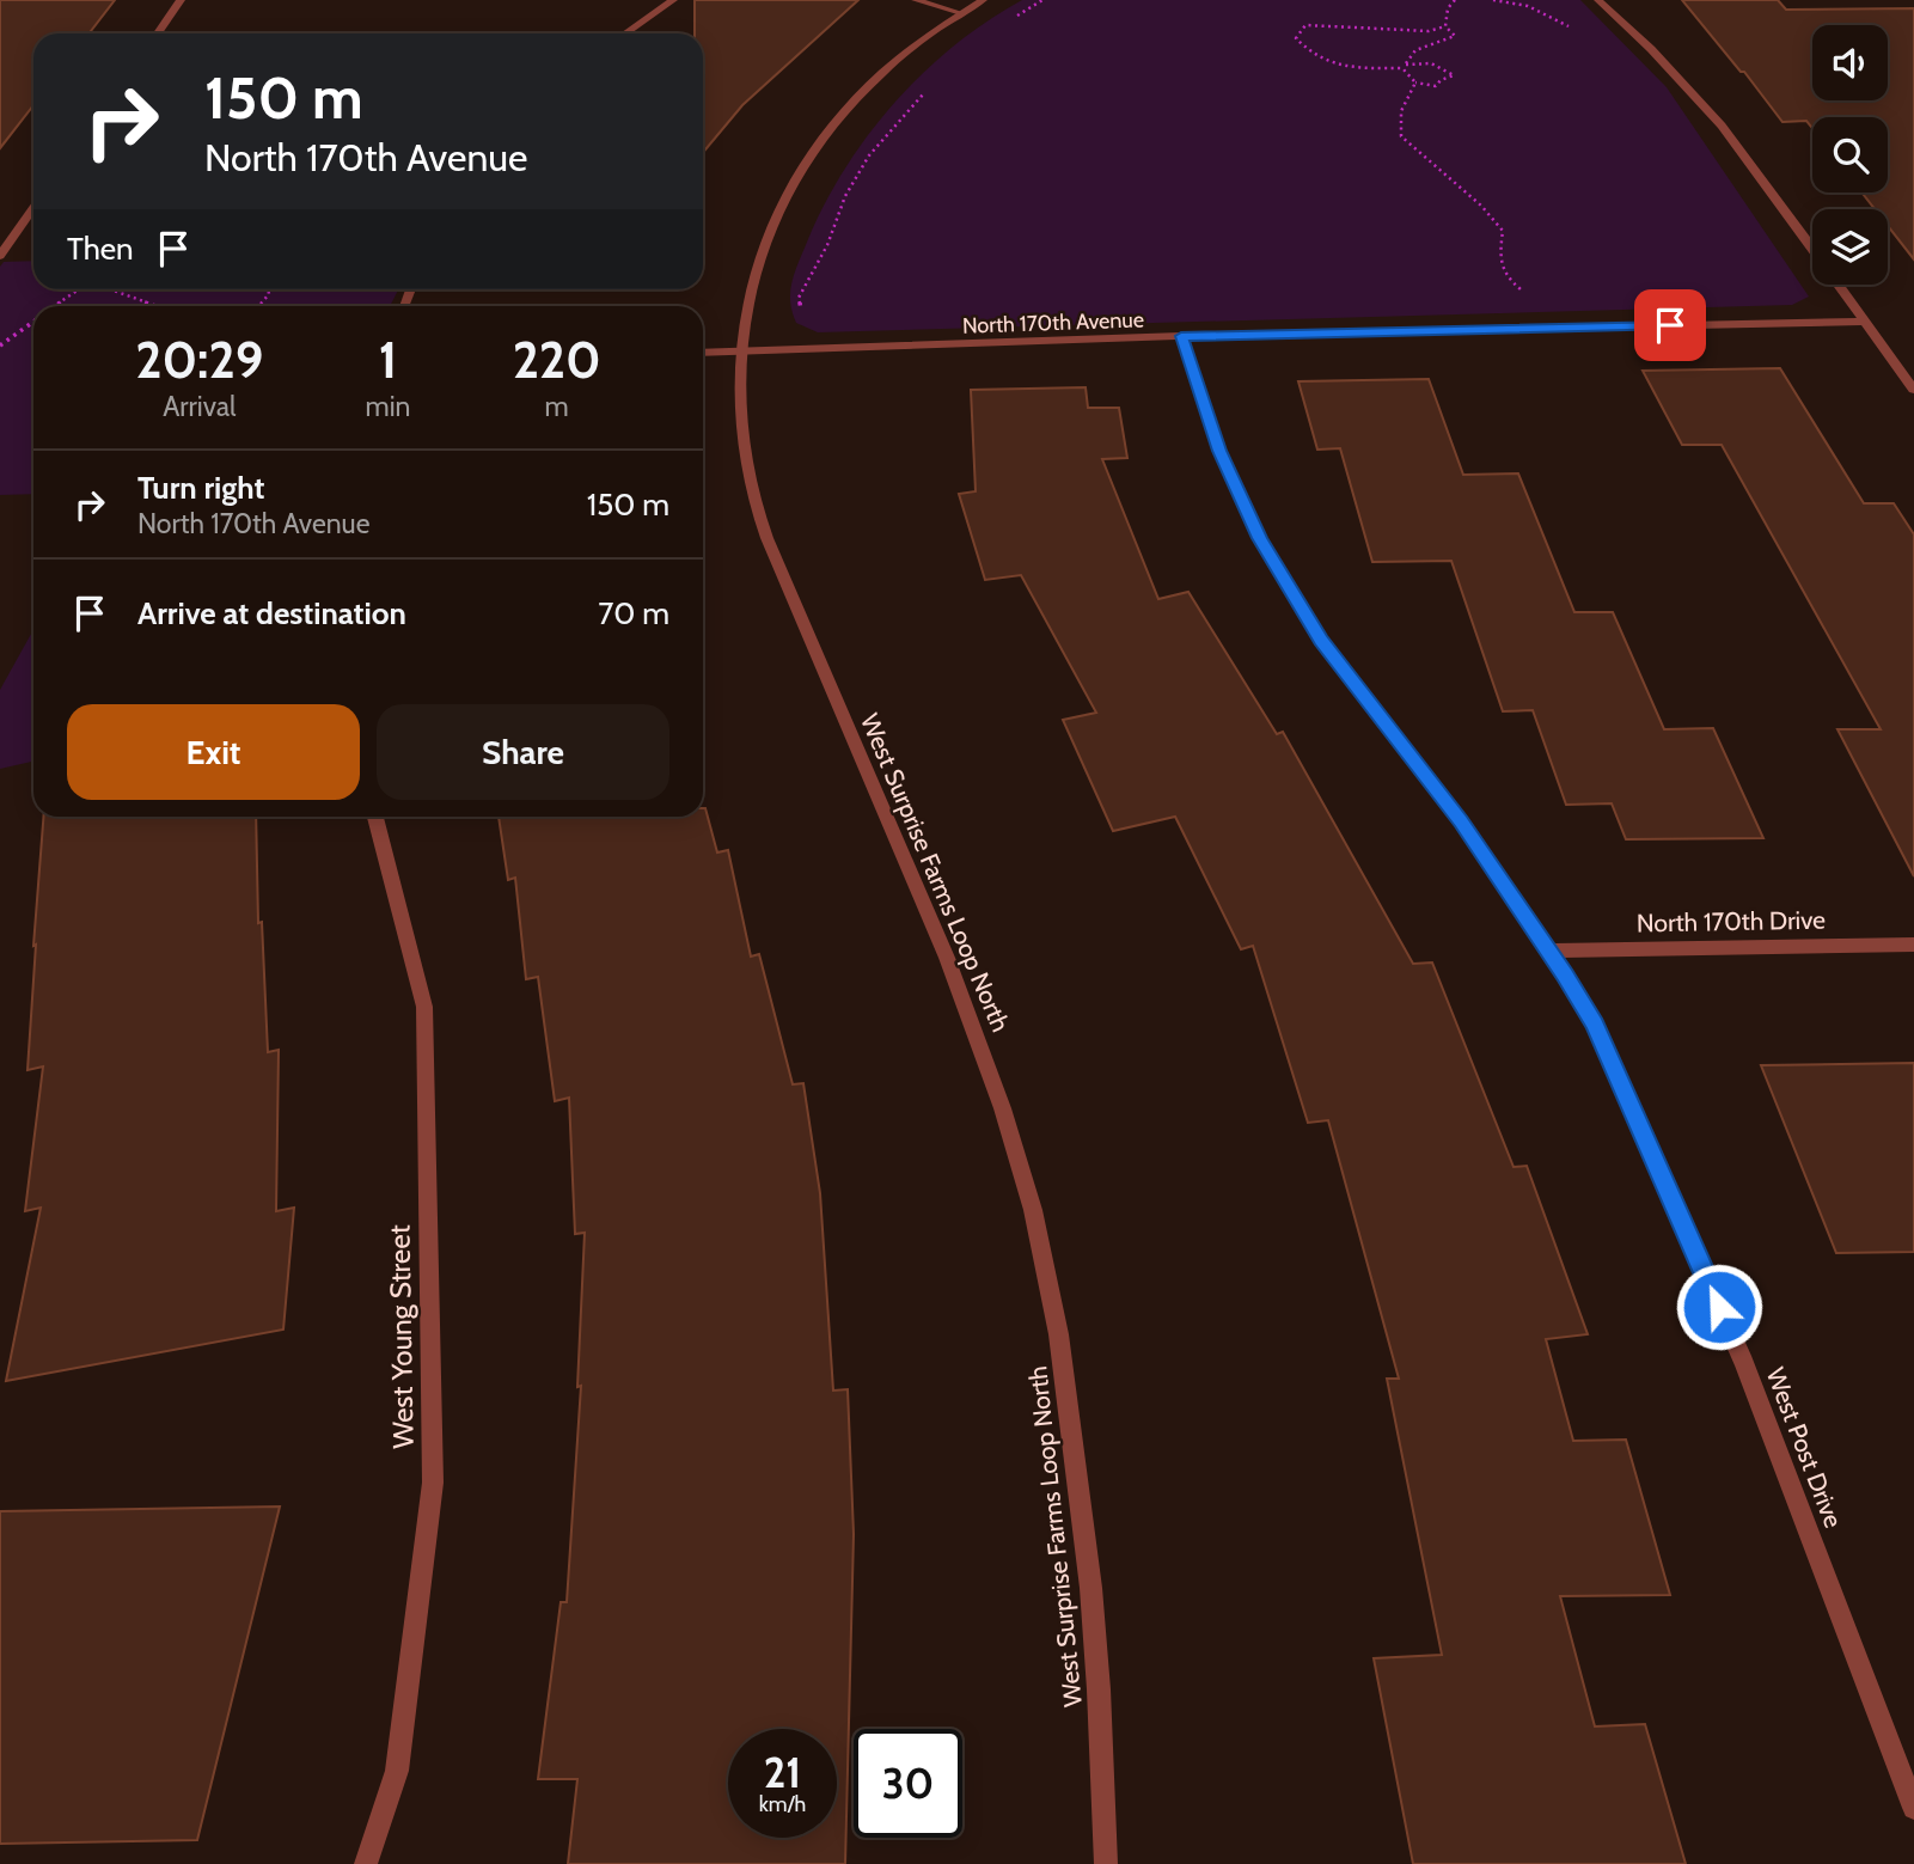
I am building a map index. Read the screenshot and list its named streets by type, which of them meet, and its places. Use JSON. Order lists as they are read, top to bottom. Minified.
{"streets":{"street":["North 170th Avenue","West Surprise Farms Loop North","North 170th Drive","West Young Street","West Post Drive"]},"crossings":[["North 170th Avenue","West Surprise Farms Loop North"],["North 170th Avenue","West Post Drive"],["North 170th Drive","West Post Drive"]],"page":{"turn":["150 m","North 170th Avenue"],"then":"Then","eta":["20:29","Arrival","1","min","220","m"],"list":[{"name":"Turn right","note":"North 170th Avenue","value":"150 m"},{"name":"Arrive at destination","value":"70 m"}],"buttons":["Exit","Share"],"speed":"21 km/h","limit":"30"}}
